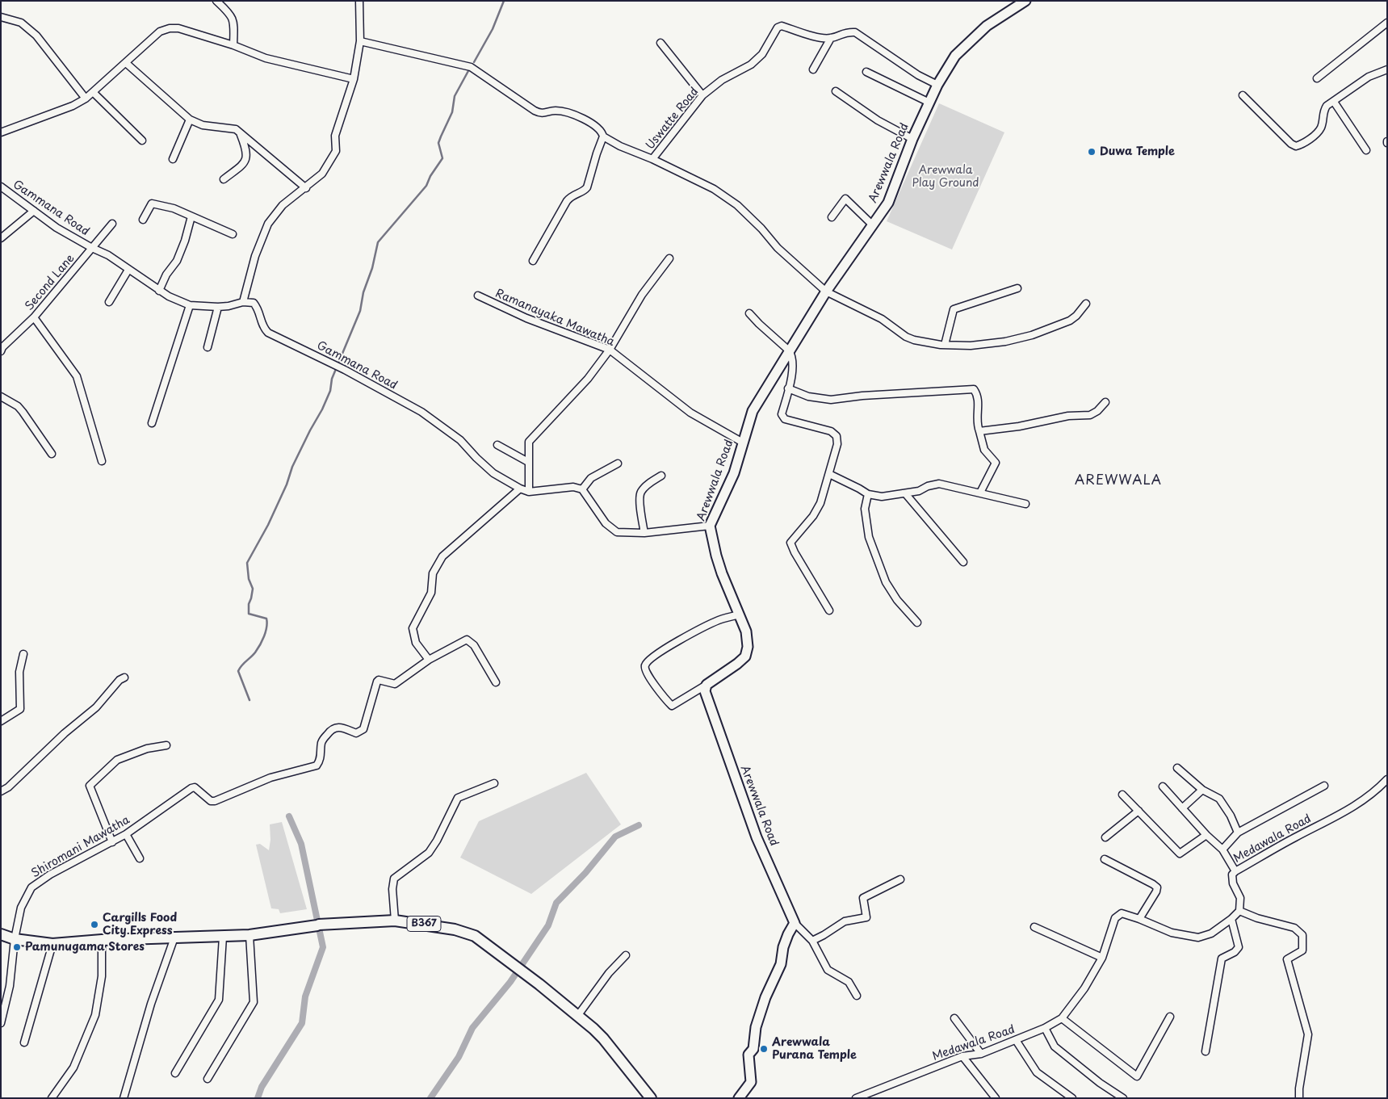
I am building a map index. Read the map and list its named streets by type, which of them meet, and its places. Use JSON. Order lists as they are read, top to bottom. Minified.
{"streets":{"main road":["B367"],"street":["Uswatte Road","Arewwala Road","Gammana Road","Second Lane","Ramanayaka Mawatha","Medawala Road","Shiromani Mawatha"]},"crossings":[["Uswatte Road","Arewwala Road"],["Arewwala Road","Ramanayaka Mawatha"],["Gammana Road","Second Lane"],["Shiromani Mawatha","B367"]],"districts":["AREWWALA"],"parks":["Arewwala Play Ground"],"places":["Duwa Temple","Cargills Food City Express","Pamunugama Stores","Arewwala Purana Temple"]}
